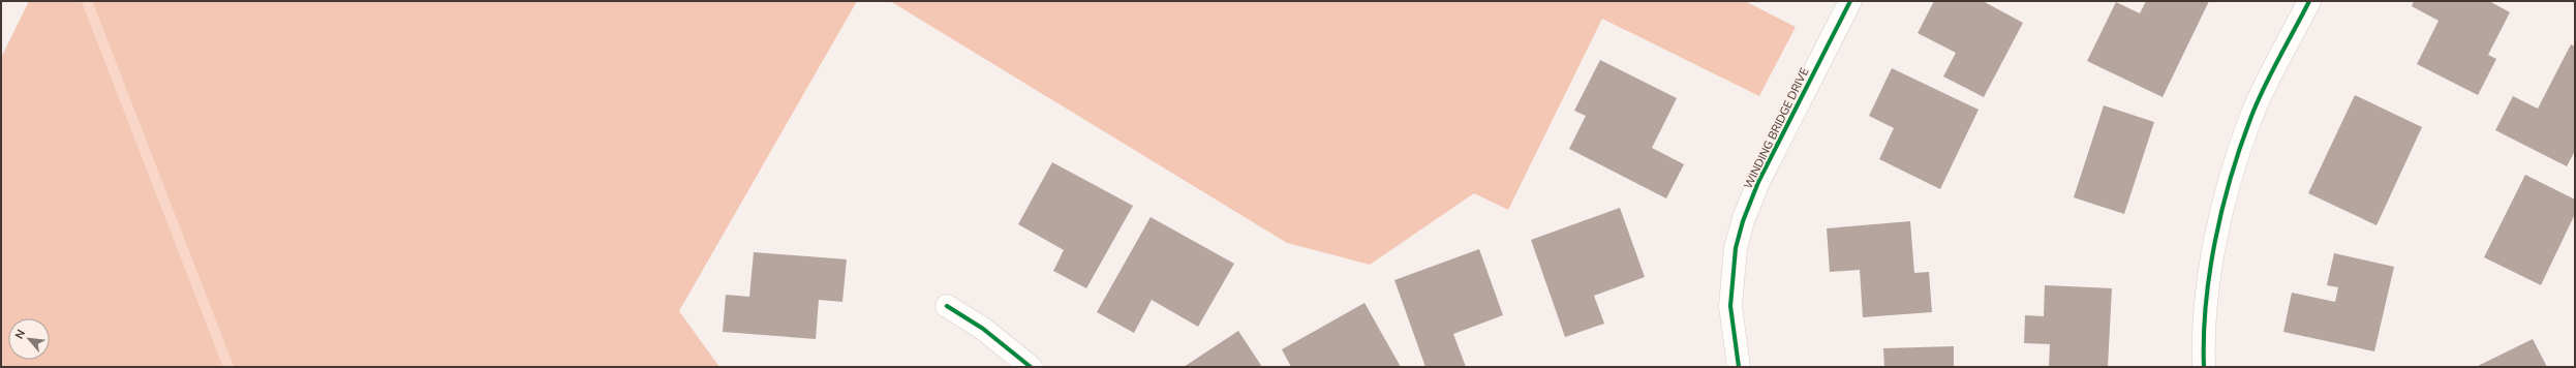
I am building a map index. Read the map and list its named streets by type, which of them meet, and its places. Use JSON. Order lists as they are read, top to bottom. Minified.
{"streets":{"street":["WINDING BRIDGE DRIVE"]},"north":"top left"}
